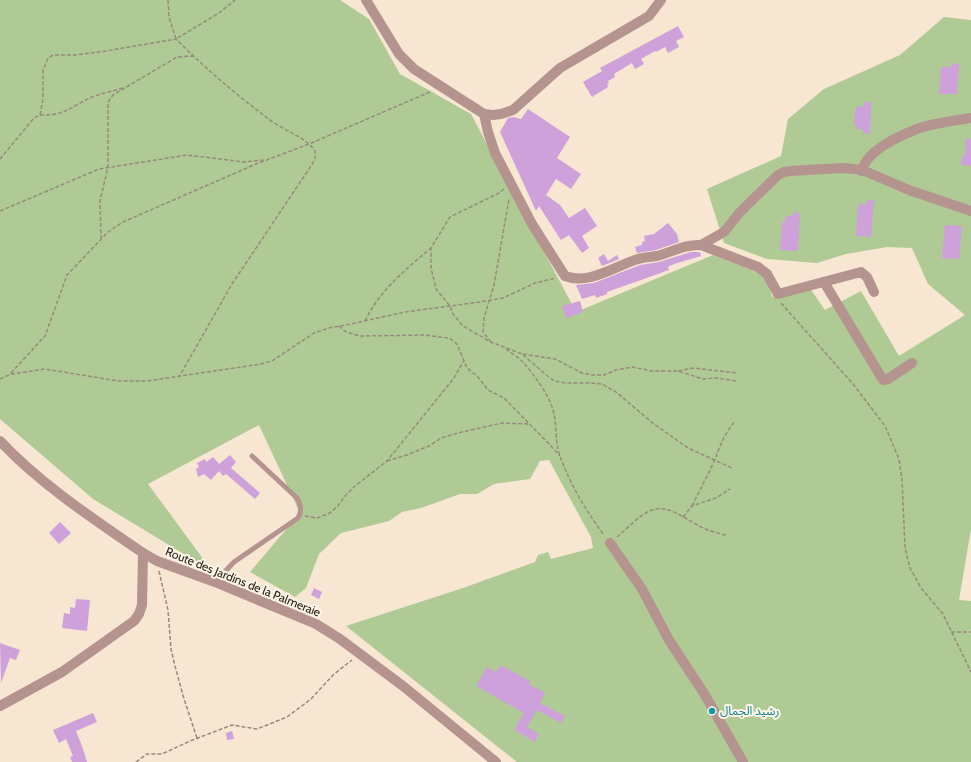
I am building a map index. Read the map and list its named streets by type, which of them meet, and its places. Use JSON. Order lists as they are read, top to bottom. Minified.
{"streets":{"street":["Route des Jardins de la Palmeraie"]},"places":["رشيد الجمال"]}
